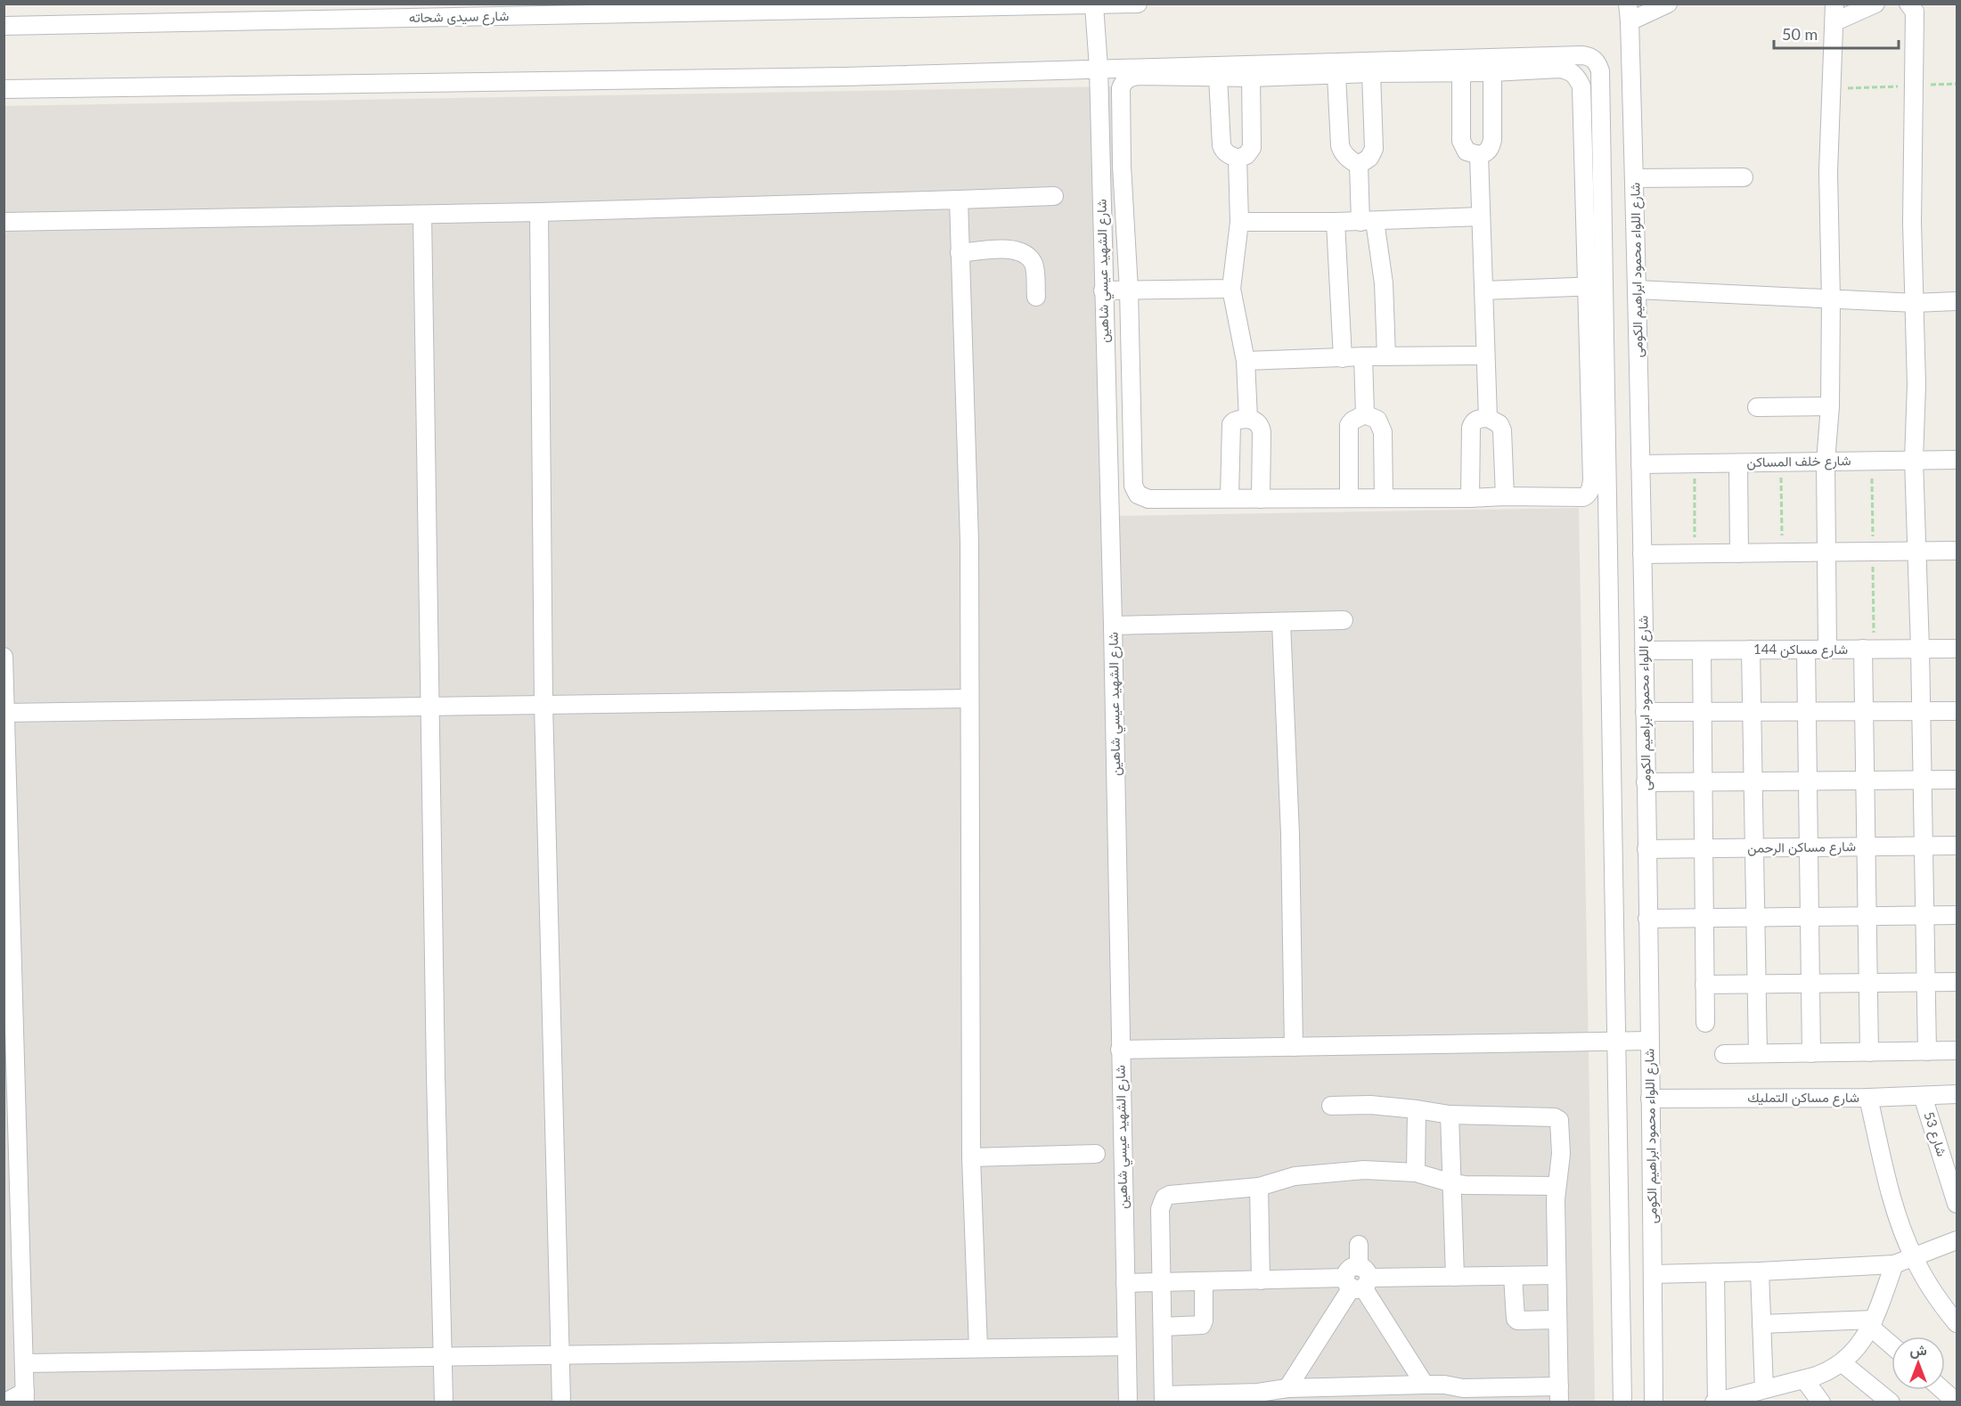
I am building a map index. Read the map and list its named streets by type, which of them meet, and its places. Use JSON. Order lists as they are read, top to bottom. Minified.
{"streets":{"street":["شارع سيدى شحاته","شارع اللواء محمود ابراهيم الكومى","شارع الشهيد عيسي شاهين","شارع خلف المساكن","شارع مساكن 144","شارع مساكن الرحمن","شارع مساكن التمليك","شارع 53"]},"crossings":[["شارع سيدى شحاته","شارع الشهيد عيسي شاهين"],["شارع اللواء محمود ابراهيم الكومى","شارع خلف المساكن"],["شارع اللواء محمود ابراهيم الكومى","شارع مساكن 144"],["شارع اللواء محمود ابراهيم الكومى","شارع مساكن الرحمن"],["شارع اللواء محمود ابراهيم الكومى","شارع مساكن التمليك"],["شارع مساكن التمليك","شارع 53"]],"scale_bar":"50 m","north":"top"}
